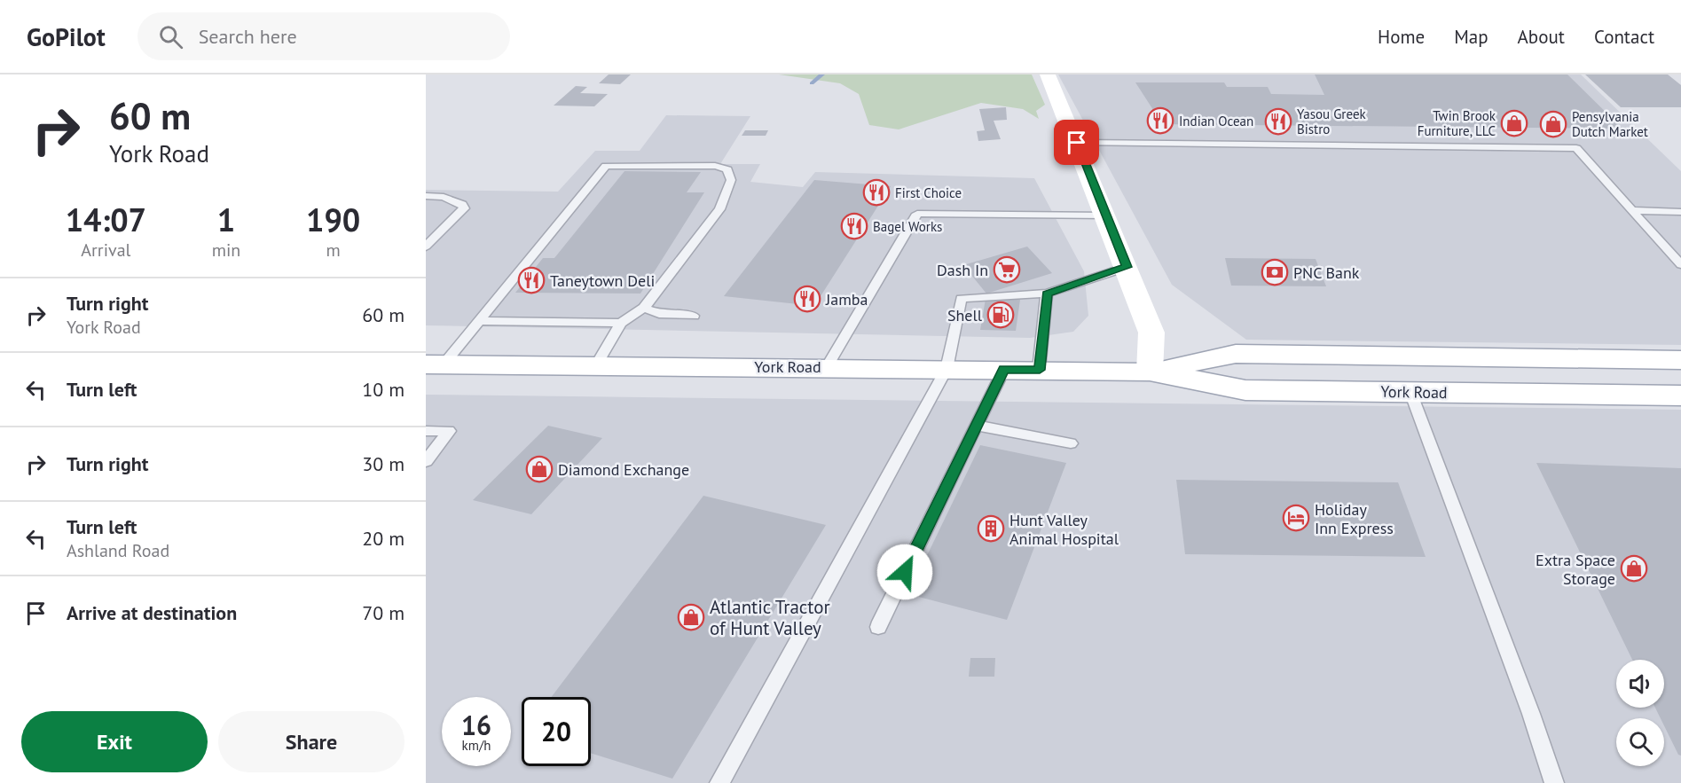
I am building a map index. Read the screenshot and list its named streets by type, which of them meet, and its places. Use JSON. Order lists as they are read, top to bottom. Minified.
{"streets":{"main road":["York Road"]},"places":{"restaurant":["Indian Ocean","Yasou Greek Bistro","First Choice","Bagel Works","Taneytown Deli","Jamba"],"shop":["Twin Brook Furniture, LLC","Pensylvania Dutch Market","Diamond Exchange","Extra Space Storage","Atlantic Tractor of Hunt Valley"],"supermarket":["Dash In"],"bank":["PNC Bank"],"fuel station":["Shell"],"hotel":["Holiday Inn Express"],"building":["Hunt Valley Animal Hospital"]},"page":{"header":"GoPilot","search":"Search here","nav":["Home","Map","About","Contact"],"turn":["60 m","York Road"],"eta":["14:07","Arrival","1","min","190","m"],"list":[{"name":"Turn right","note":"York Road","value":"60 m"},{"name":"Turn left","value":"10 m"},{"name":"Turn right","value":"30 m"},{"name":"Turn left","note":"Ashland Road","value":"20 m"},{"name":"Arrive at destination","value":"70 m"}],"speed":"16 km/h","limit":"20","buttons":["Exit","Share"]}}
